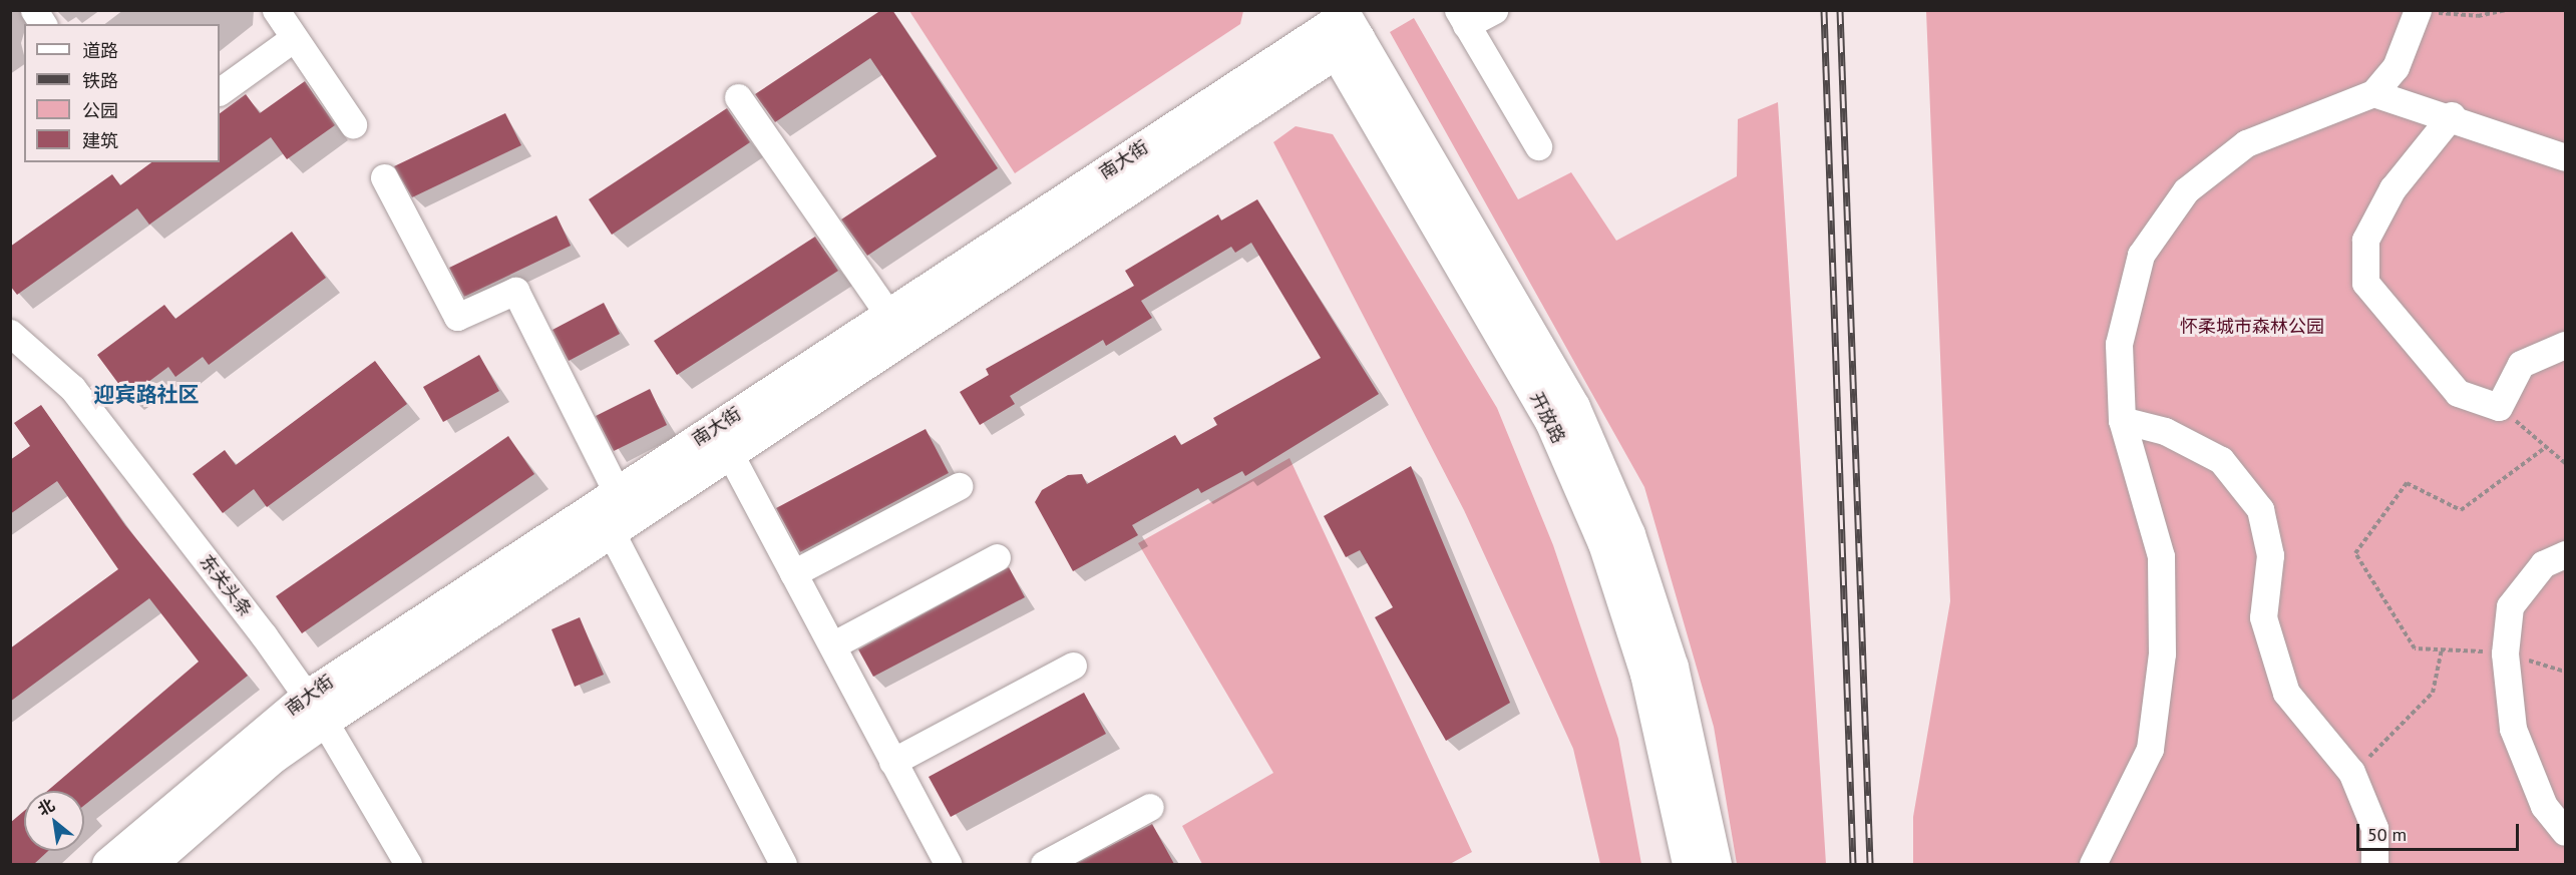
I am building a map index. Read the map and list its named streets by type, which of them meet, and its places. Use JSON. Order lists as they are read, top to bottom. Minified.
{"streets":{"main road":["南大街","开放路"],"street":["东关头条"]},"crossings":[["南大街","开放路"],["南大街","东关头条"]],"districts":["迎宾路社区"],"parks":["怀柔城市森林公园"],"legend":["道路","铁路","公园","建筑"],"scale_bar":"50 m","north":"top left"}
